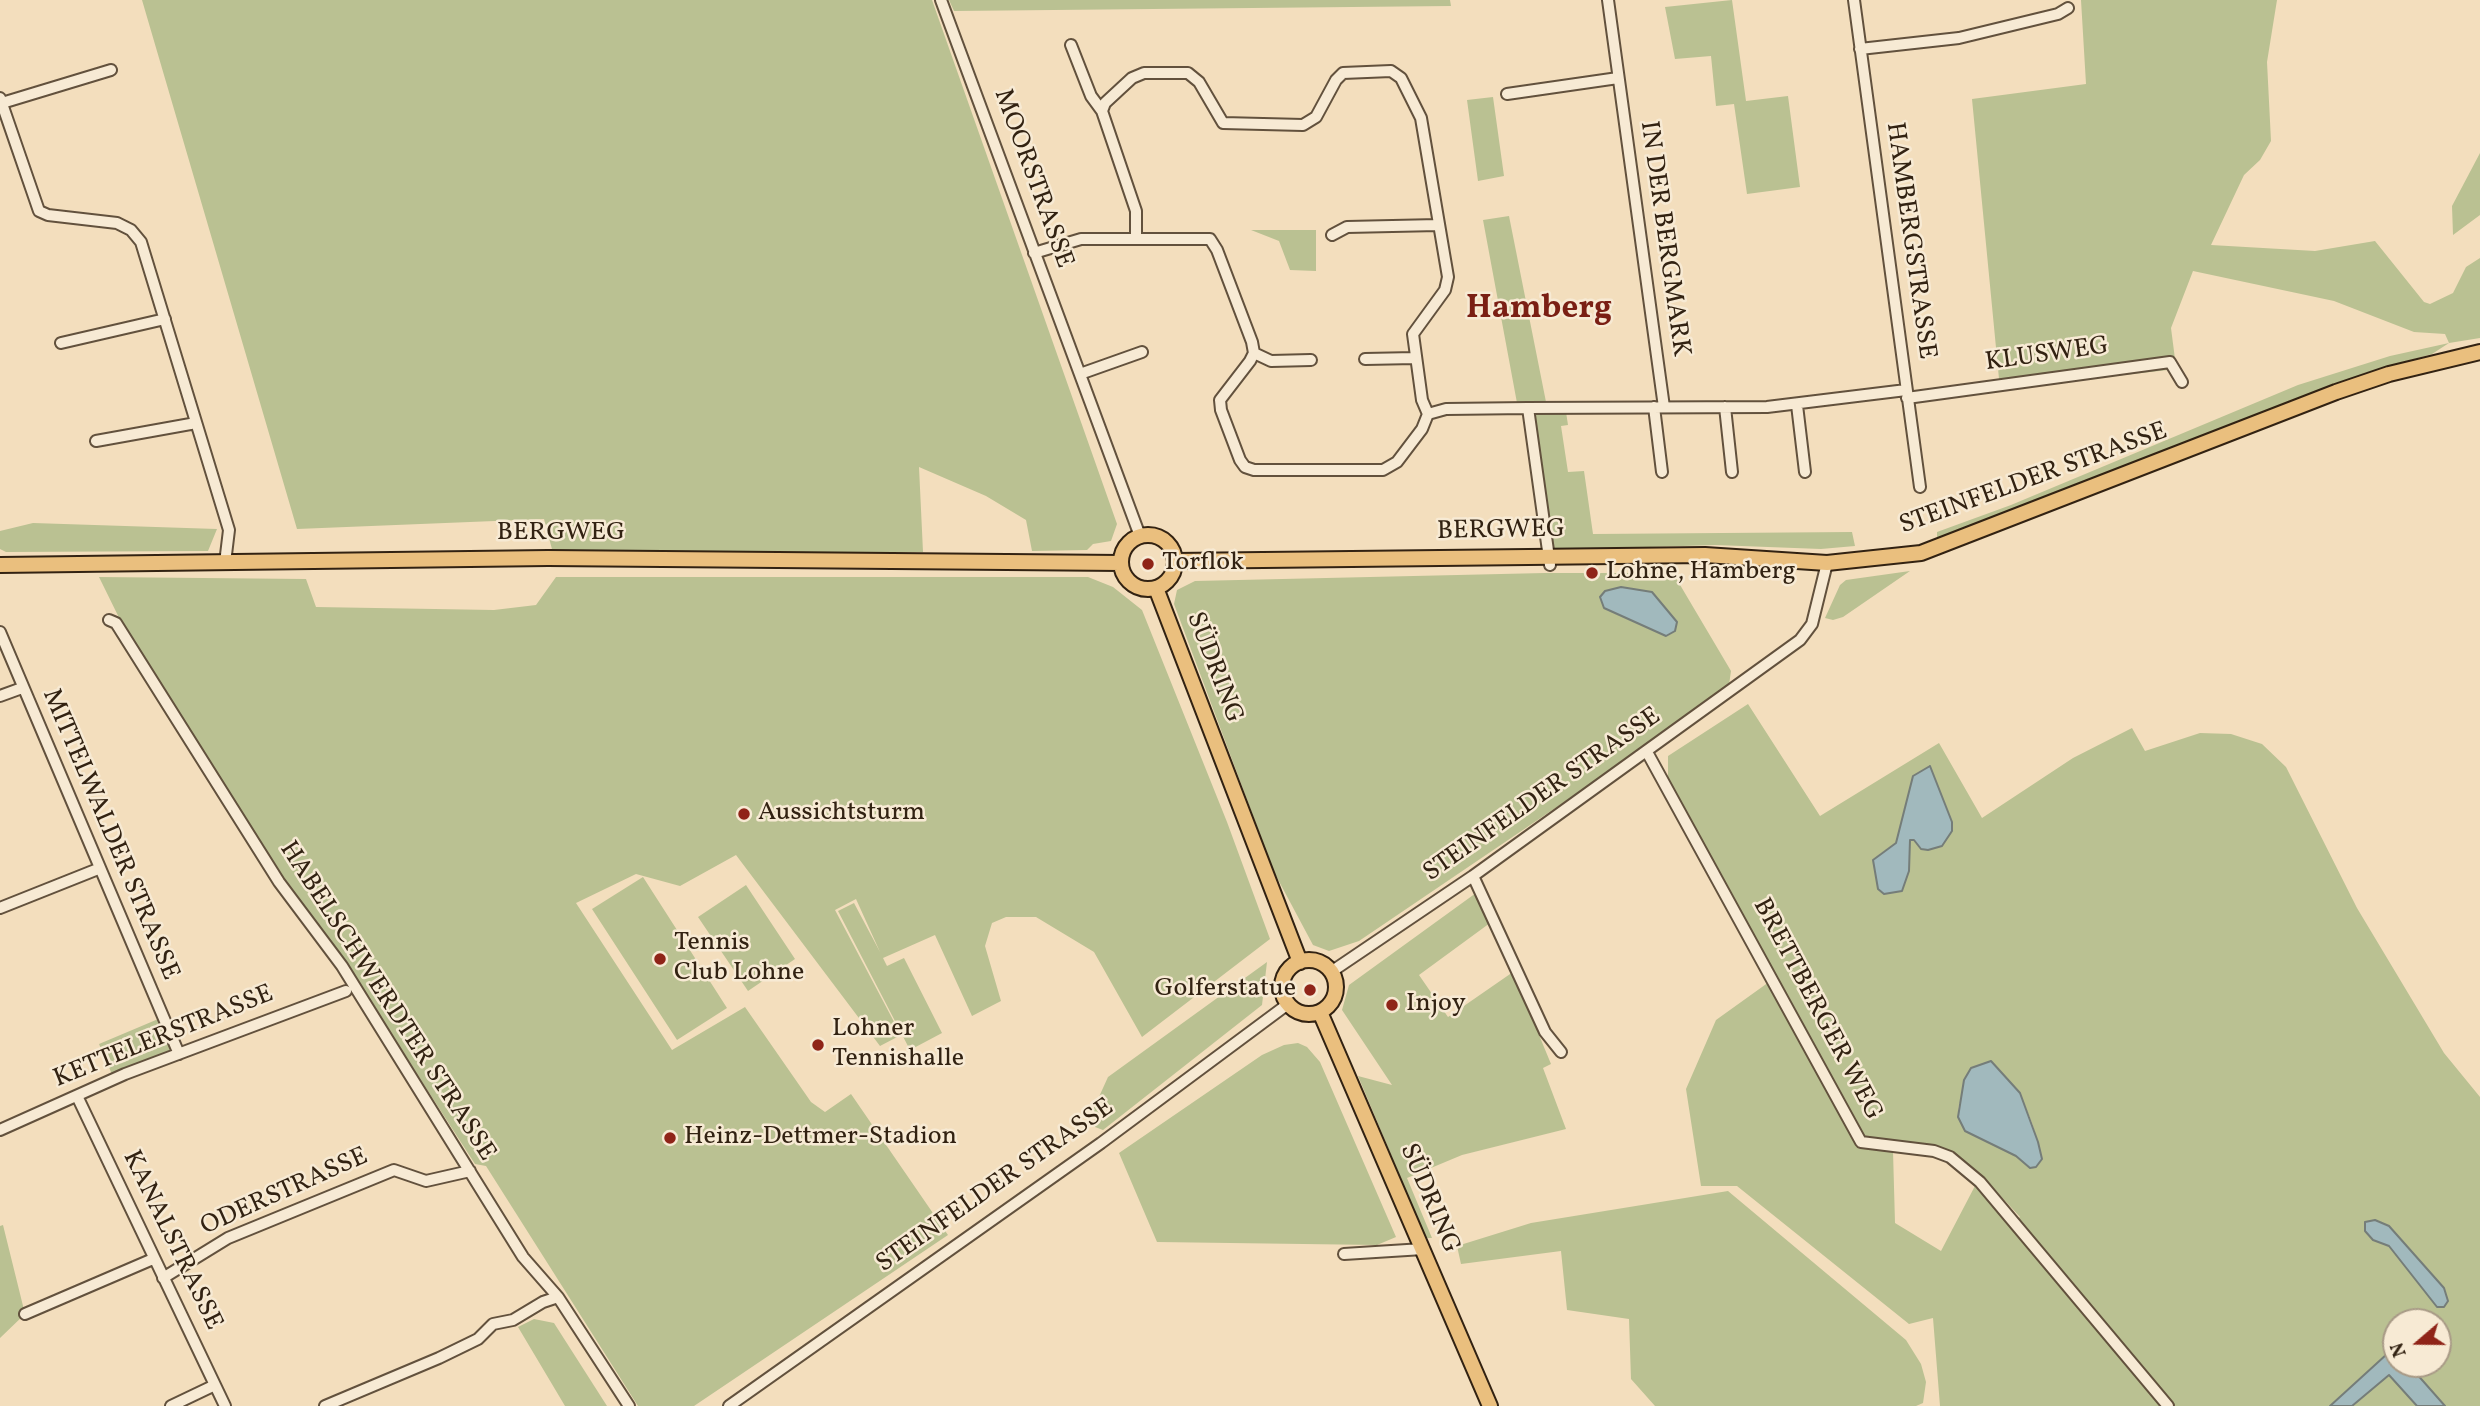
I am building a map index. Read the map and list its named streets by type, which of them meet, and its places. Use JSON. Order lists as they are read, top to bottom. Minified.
{"streets":{"main road":["STEINFELDER STRASSE","BERGWEG","SÜDRING"],"street":["MOORSTRASSE","IN DER BERGMARK","HAMBERGSTRASSE","KLUSWEG","MITTELWALDER STRASSE","HABELSCHWERDTER STRASSE","BRETTBERGER WEG","KETTELERSTRASSE","ODERSTRASSE","KANALSTRASSE"]},"crossings":[["MOORSTRASSE","BERGWEG"],["MOORSTRASSE","SÜDRING"],["HAMBERGSTRASSE","KLUSWEG"],["STEINFELDER STRASSE","BERGWEG"],["STEINFELDER STRASSE","SÜDRING"],["STEINFELDER STRASSE","BRETTBERGER WEG"],["BERGWEG","SÜDRING"],["MITTELWALDER STRASSE","KETTELERSTRASSE"],["HABELSCHWERDTER STRASSE","ODERSTRASSE"],["KETTELERSTRASSE","KANALSTRASSE"],["ODERSTRASSE","KANALSTRASSE"]],"districts":["Hamberg"],"places":["Torflok","Lohne, Hamberg","Aussichtsturm","Tennis Club Lohne","Golferstatue","Injoy","Lohner Tennishalle","Heinz-Dettmer-Stadion"],"north":"left"}
